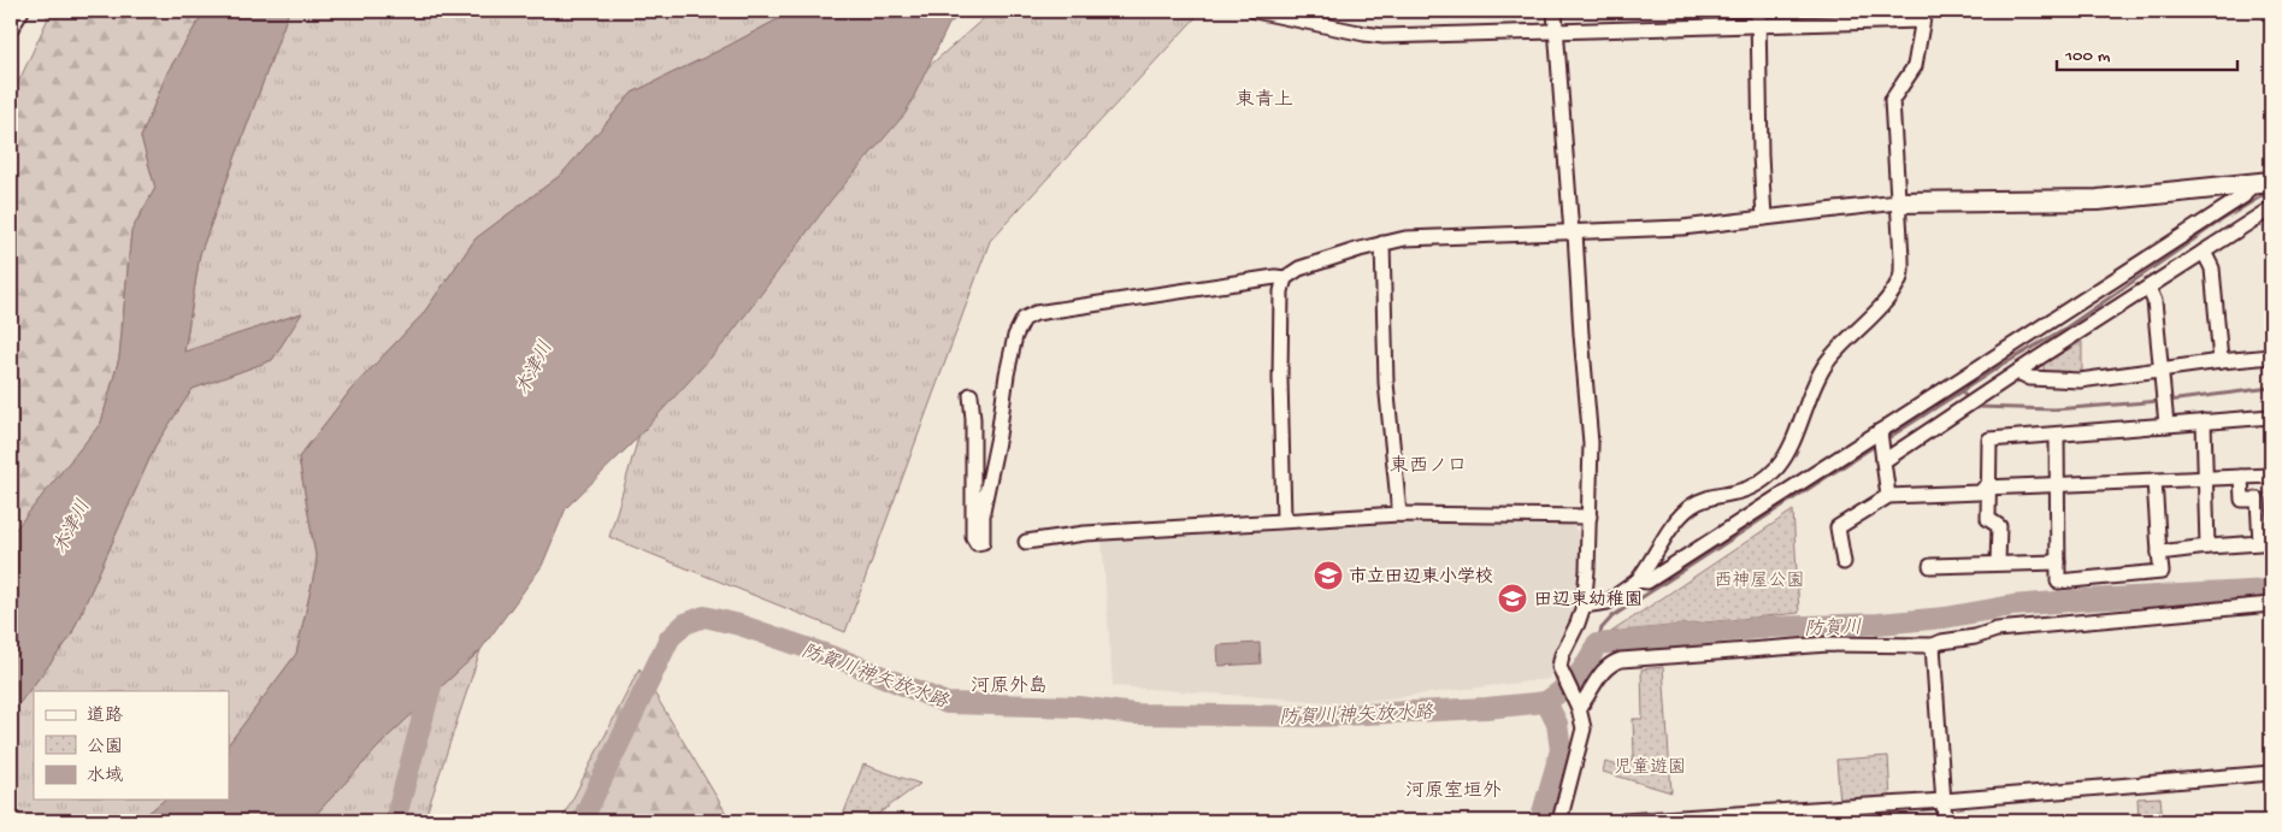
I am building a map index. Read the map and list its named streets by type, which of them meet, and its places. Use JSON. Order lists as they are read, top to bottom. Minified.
{"districts":["東青上","東西ノ口","河原外島","河原室垣外"],"water":["木津川","防賀川","防賀川神矢放水路"],"parks":["西神屋公園","児童遊園"],"places":{"school or university":["市立田辺東小学校","田辺東幼稚園"]},"legend":["道路","公園","水域"],"scale_bar":"100 m"}
